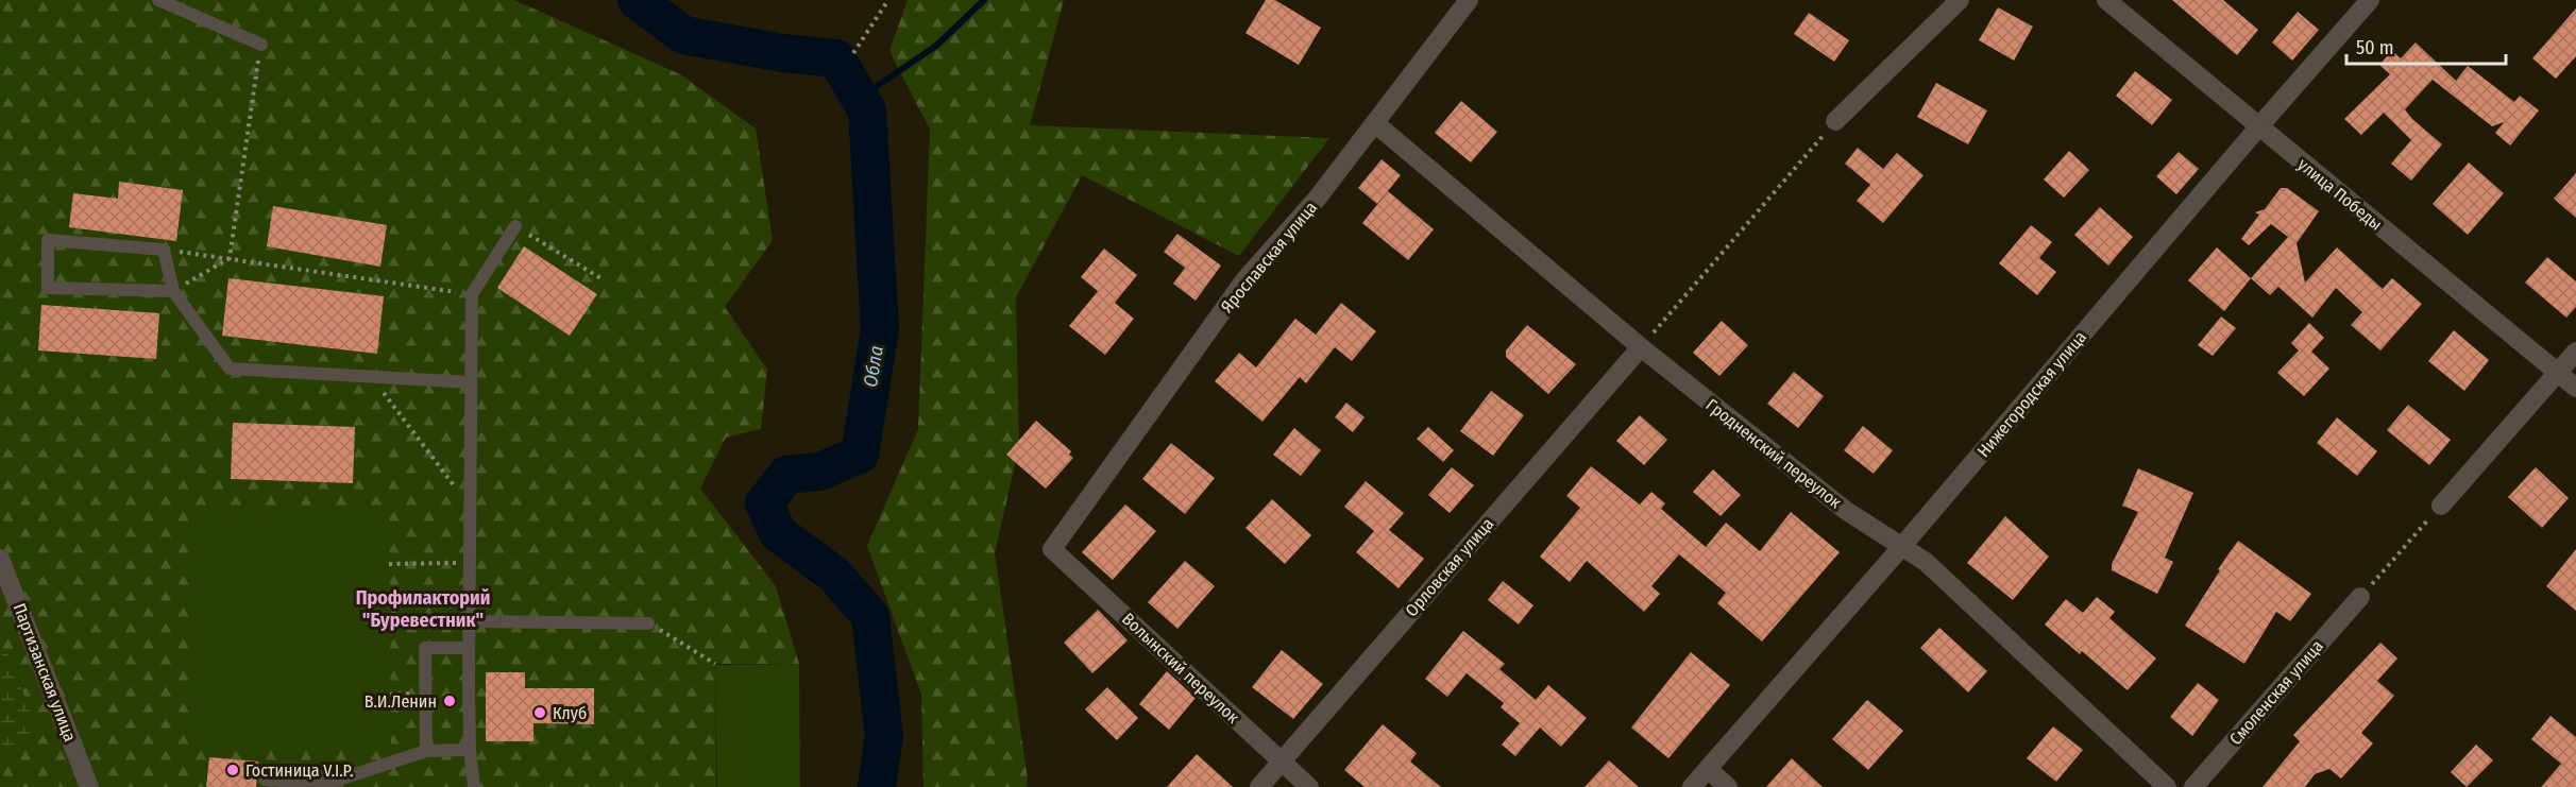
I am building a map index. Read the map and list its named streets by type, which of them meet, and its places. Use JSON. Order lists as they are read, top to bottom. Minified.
{"streets":{"street":["улица Победы","Ярославская улица","Нижегородская улица","Гродненский переулок","Орловская улица","Волынский переулок","Партизанская улица","Смоленская улица"]},"crossings":[["улица Победы","Нижегородская улица"],["Ярославская улица","Гродненский переулок"],["Ярославская улица","Волынский переулок"],["Нижегородская улица","Гродненский переулок"],["Гродненский переулок","Орловская улица"],["Орловская улица","Волынский переулок"]],"districts":["Профилакторий \"Буревестник\""],"water":["Обла"],"places":["В.И.Ленин","Клуб","Гостиница V.I.P."],"scale_bar":"50 m"}
